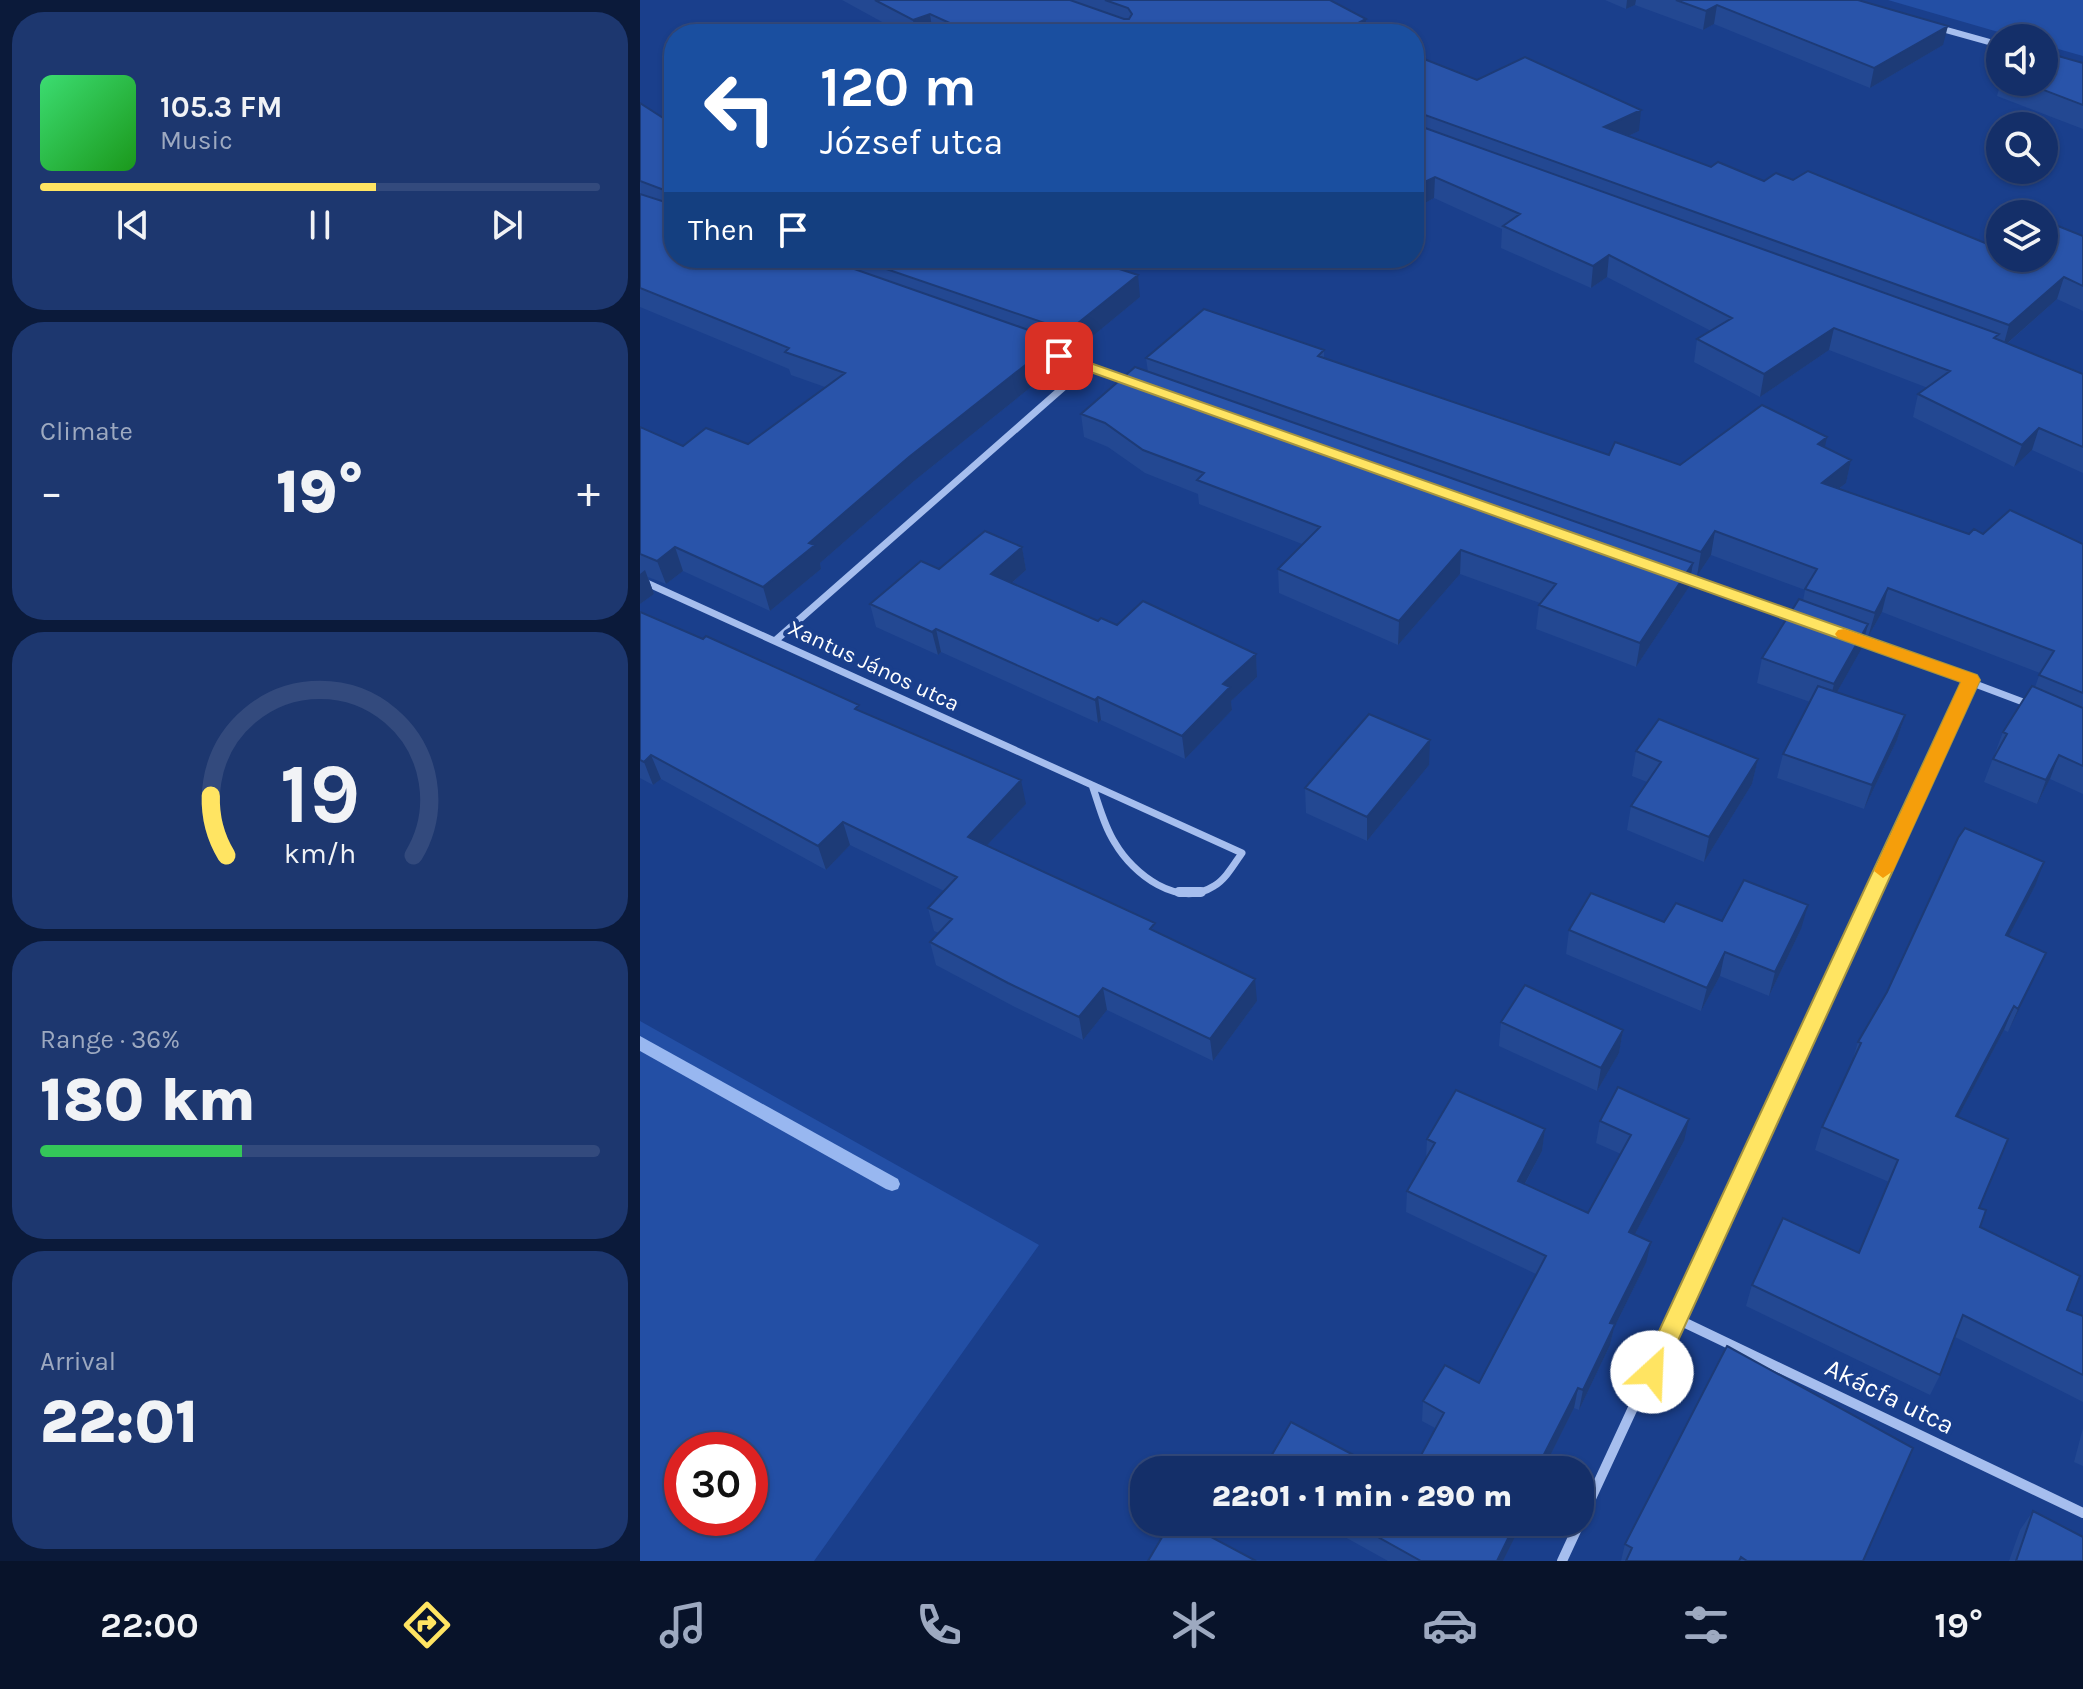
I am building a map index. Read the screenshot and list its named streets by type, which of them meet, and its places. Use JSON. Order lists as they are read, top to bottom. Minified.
{"streets":{"street":["Xantus János utca","Akácfa utca"]},"page":{"turn":["120 m","József utca"],"song":["105.3 FM","Music"],"then":"Then","tile":["Climate",["Range · 36%","180 km"],["Arrival","22:01"]],"heat":["−","19°","+"],"limit":"30","trip":"22:01 · 1 min · 290 m","tabs":["22:00","19°"],"gauge":["19","km/h"]}}
